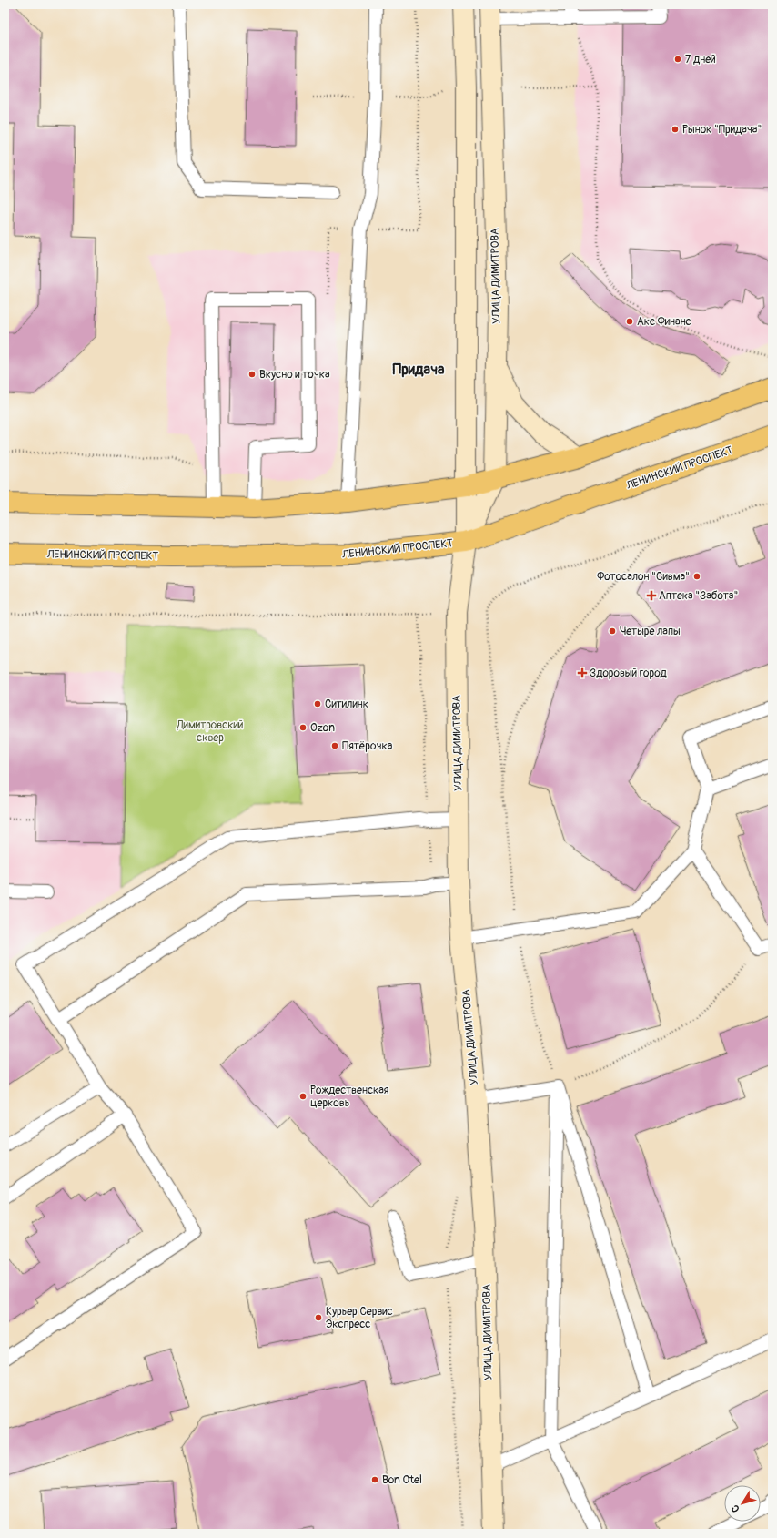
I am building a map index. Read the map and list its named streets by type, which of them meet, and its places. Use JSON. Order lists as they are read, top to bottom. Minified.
{"streets":{"main road":["УЛИЦА ДИМИТРОВА","ЛЕНИНСКИЙ ПРОСПЕКТ"]},"crossings":[["УЛИЦА ДИМИТРОВА","ЛЕНИНСКИЙ ПРОСПЕКТ"]],"districts":["Придача"],"parks":["Димитровский сквер"],"places":{"other":["7 дней","Рынок \"Придача\"","Акс Финанс","Вкусно и точка","Фотосалон \"Сивма\"","Четыре лапы","Ситилинк","Ozon","Пятёрочка","Рождественская церковь","Курьер Сервис Экспресс","Bon Otel"],"health":["Аптека \"Забота\"","Здоровый город"]},"north":"bottom left"}
